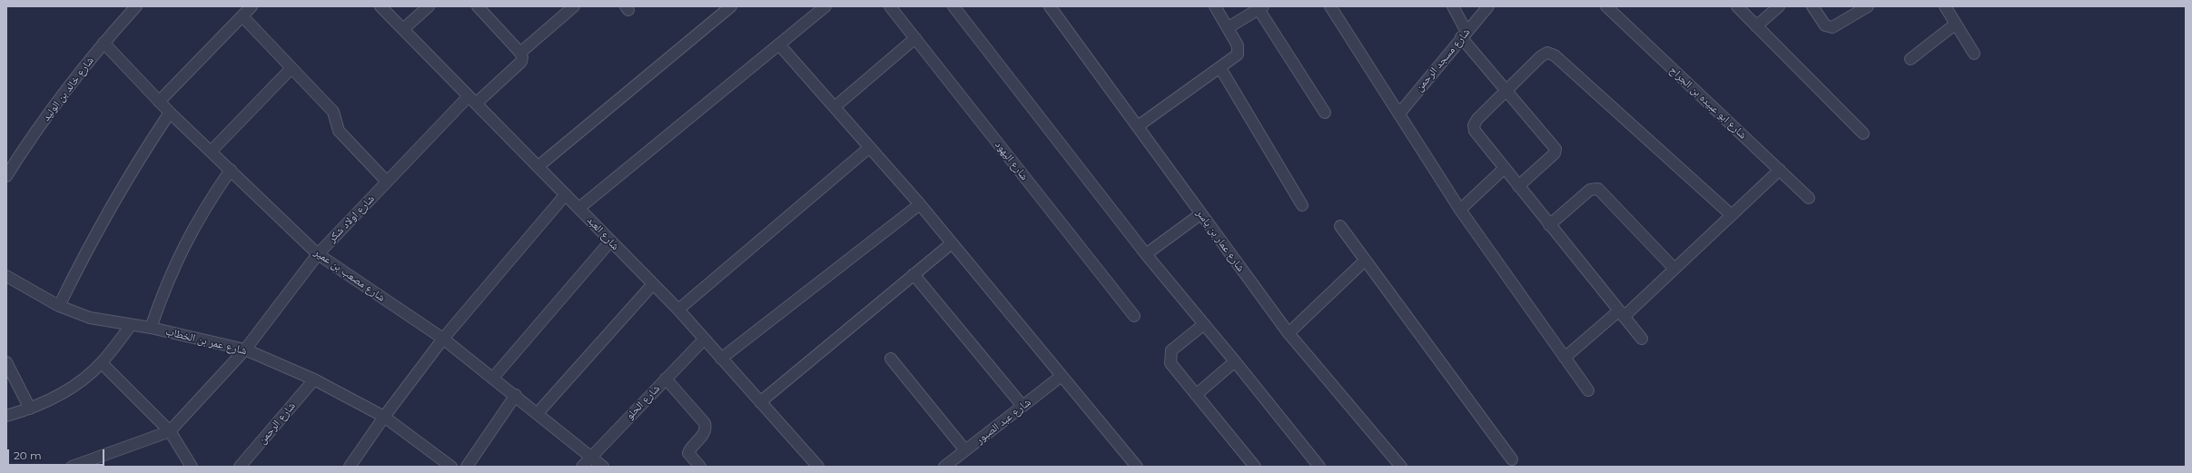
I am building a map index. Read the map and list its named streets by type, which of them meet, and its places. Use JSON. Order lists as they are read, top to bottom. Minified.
{"streets":{"street":["شارع مسجد الرحمن","شارع خالد بن الوليد","شارع ابو عبيده بن الجراح","شارع اليهود","شارع اولاد شكر","شارع العبد","شارع عمار بن ياسر","شارع مصعب بن عمير","شارع عمر بن الخطاب","شارع الحلو","شارع عبد الصبور","شارع الرحمن"]},"crossings":[["شارع خالد بن الوليد","شارع مصعب بن عمير"],["شارع اولاد شكر","شارع العبد"],["شارع اولاد شكر","شارع مصعب بن عمير"],["شارع اولاد شكر","شارع عمر بن الخطاب"],["شارع العبد","شارع الحلو"],["شارع مصعب بن عمير","شارع الحلو"],["شارع عمر بن الخطاب","شارع الرحمن"]],"scale_bar":"20 m"}
